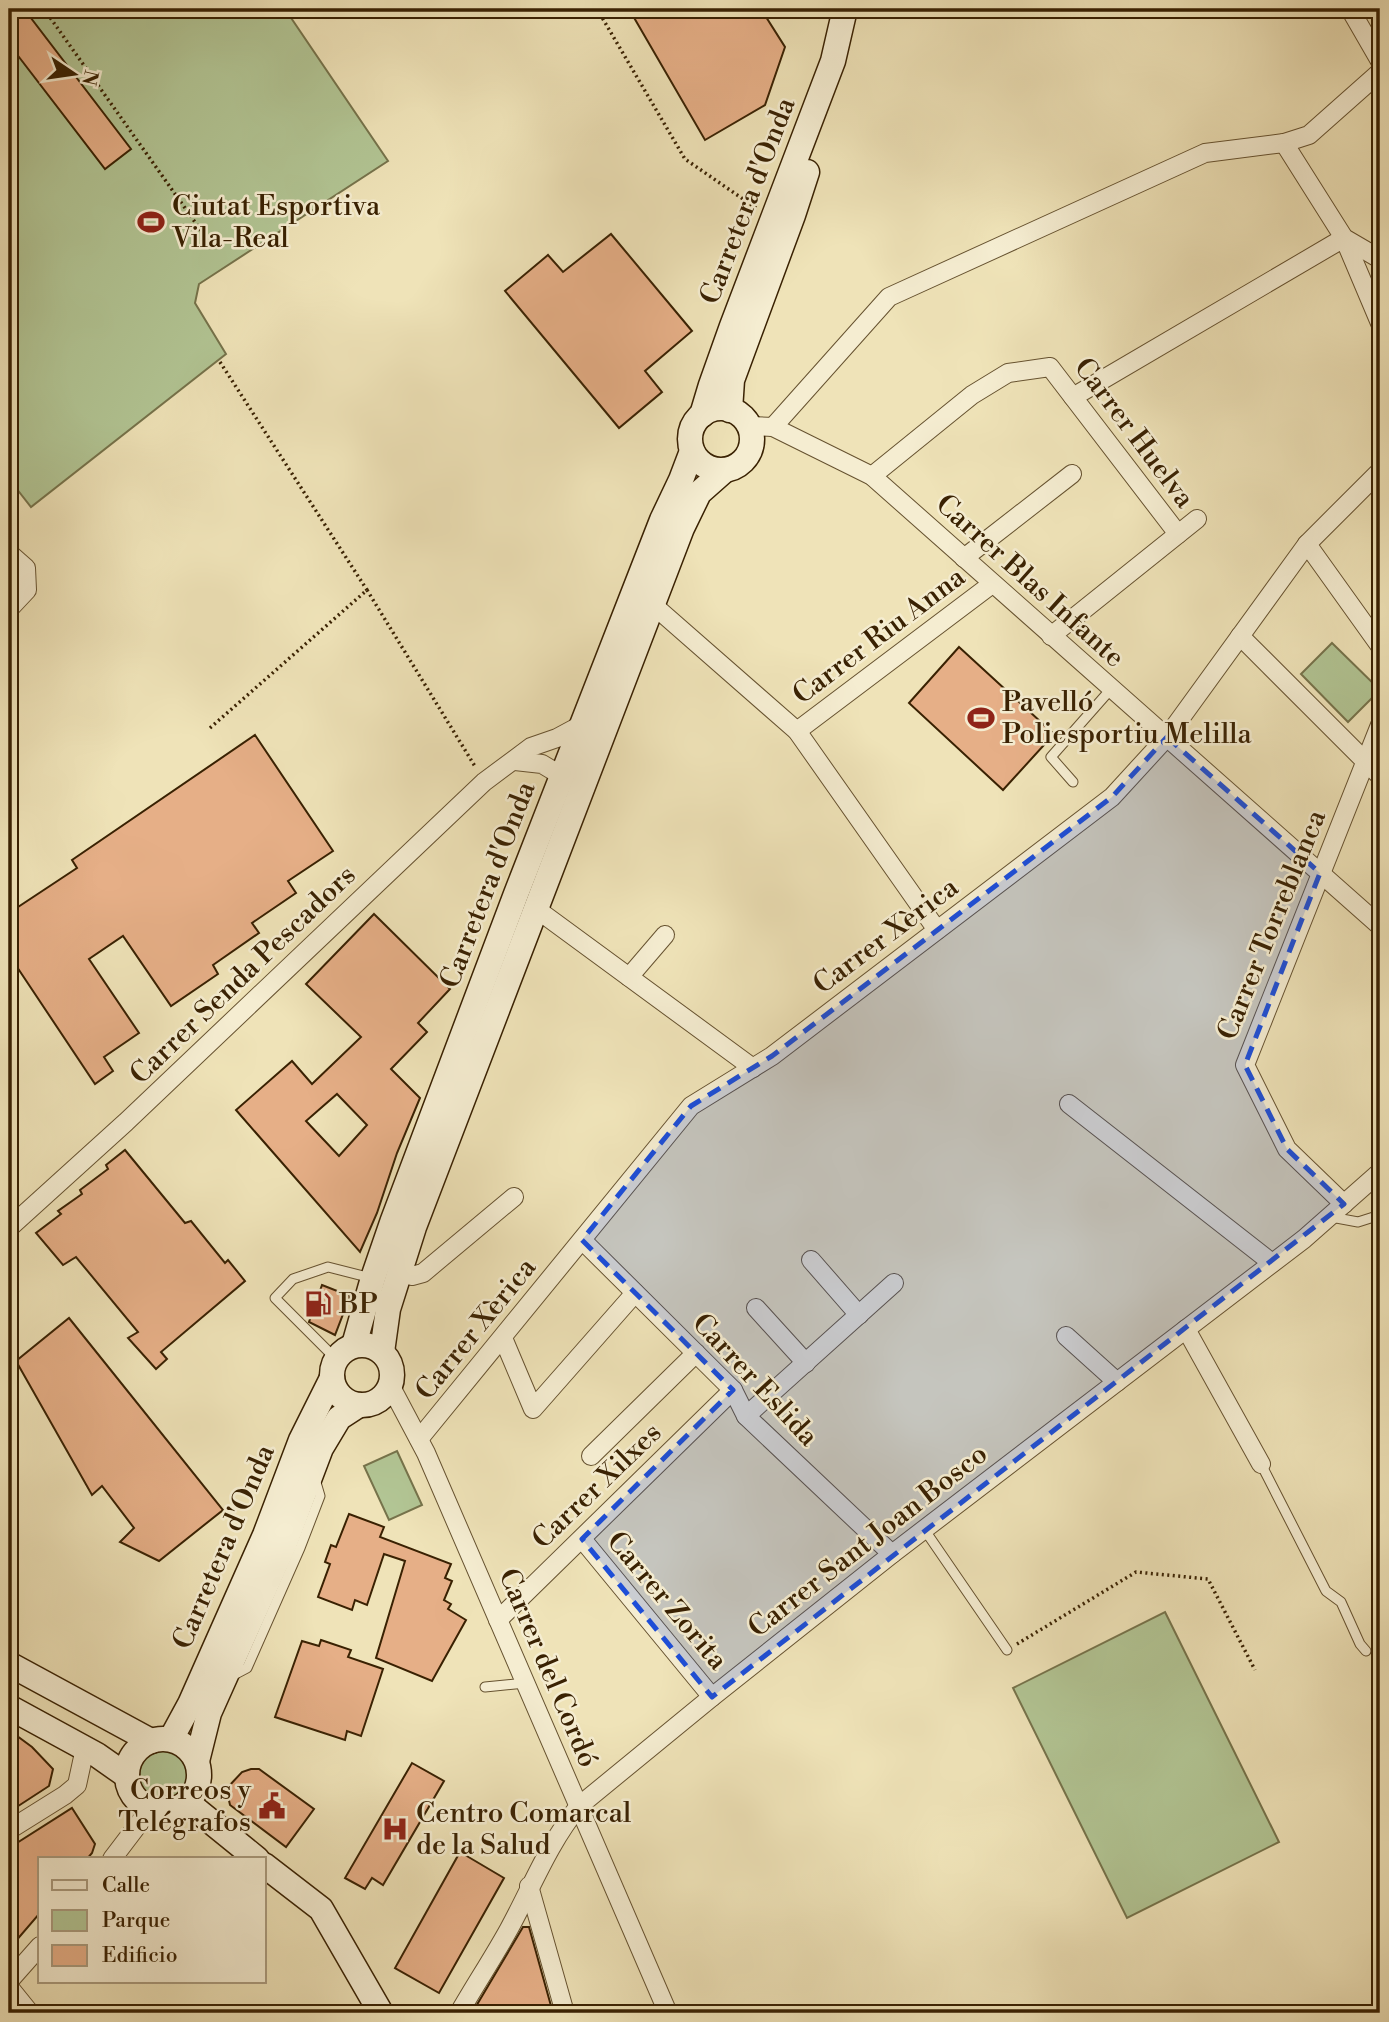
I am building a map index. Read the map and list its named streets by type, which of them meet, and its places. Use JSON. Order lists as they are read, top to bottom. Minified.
{"streets":{"main road":["Carretera d'Onda"],"street":["Carrer Huelva","Carrer Blas Infante","Carrer Riu Anna","Carrer Torreblanca","Carrer Xèrica","Carrer Senda Pescadors","Carrer Eslida","Carrer Xilxes","Carrer Sant Joan Bosco","Carrer Zorita","Carrer del Cordó"]},"crossings":[["Carretera d'Onda","Carrer Blas Infante"],["Carretera d'Onda","Carrer Senda Pescadors"],["Carretera d'Onda","Carrer del Cordó"],["Carrer Huelva","Carrer Blas Infante"],["Carrer Blas Infante","Carrer Riu Anna"],["Carrer Blas Infante","Carrer Torreblanca"],["Carrer Blas Infante","Carrer Xèrica"],["Carrer Torreblanca","Carrer Sant Joan Bosco"],["Carrer Xèrica","Carrer Eslida"],["Carrer Xèrica","Carrer del Cordó"],["Carrer Eslida","Carrer Xilxes"],["Carrer Eslida","Carrer Sant Joan Bosco"],["Carrer Xilxes","Carrer Zorita"],["Carrer Xilxes","Carrer del Cordó"],["Carrer Sant Joan Bosco","Carrer Zorita"],["Carrer Sant Joan Bosco","Carrer del Cordó"]],"places":{"sports":["Ciutat Esportiva Vila-Real","Pavelló Poliesportiu Melilla"],"fuel station":["BP"],"public building":["Correos y Telégrafos"],"hospital":["Centro Comarcal de la Salud"]},"legend":["Calle","Parque","Edificio"],"north":"right"}
